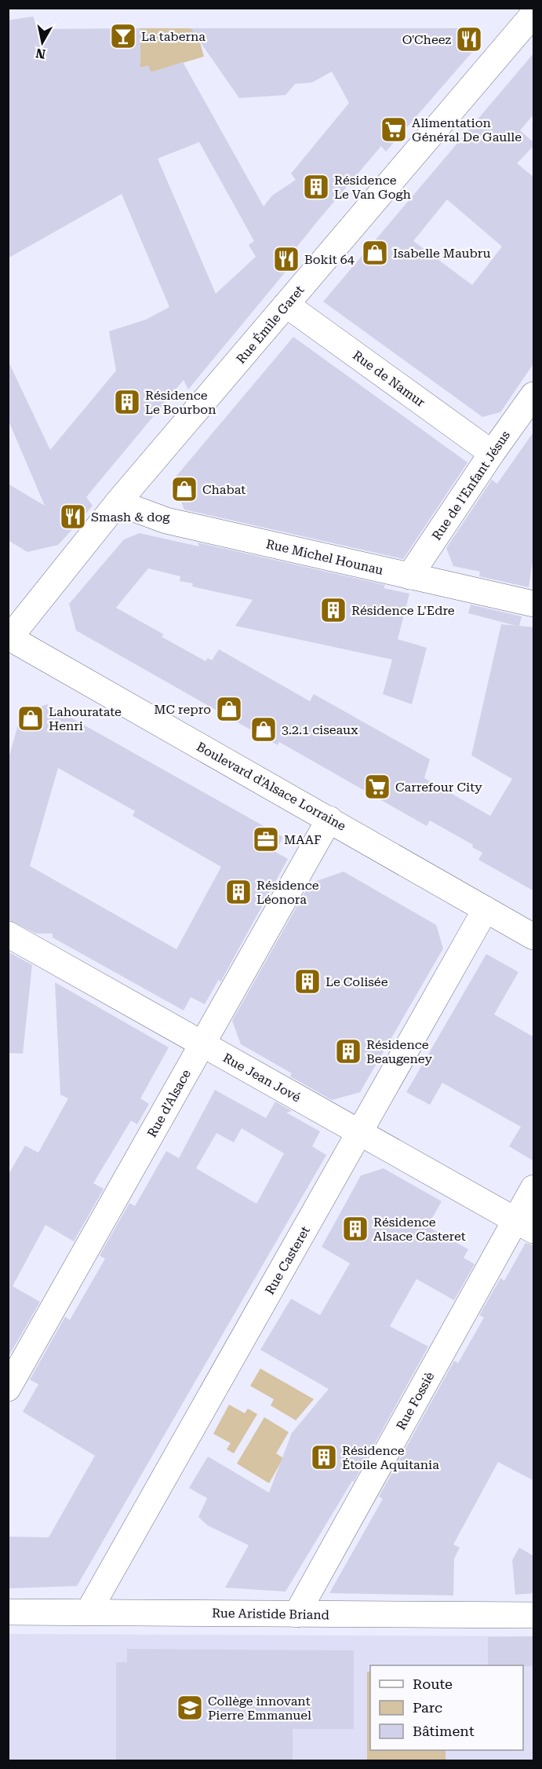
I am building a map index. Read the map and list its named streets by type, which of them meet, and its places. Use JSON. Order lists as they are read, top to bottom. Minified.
{"streets":{"street":["Rue Émile Garet","Rue de Namur","Rue de l'Enfant Jésus","Rue Michel Hounau","Boulevard d'Alsace Lorraine","Rue Jean Jové","Rue d'Alsace","Rue Casteret","Rue Fossiè","Rue Aristide Briand"]},"crossings":[["Rue Émile Garet","Rue de Namur"],["Rue Émile Garet","Rue Michel Hounau"],["Rue Émile Garet","Boulevard d'Alsace Lorraine"],["Rue de Namur","Rue de l'Enfant Jésus"],["Rue de l'Enfant Jésus","Rue Michel Hounau"],["Boulevard d'Alsace Lorraine","Rue d'Alsace"],["Boulevard d'Alsace Lorraine","Rue Casteret"],["Rue Jean Jové","Rue d'Alsace"],["Rue Jean Jové","Rue Casteret"],["Rue Jean Jové","Rue Fossiè"],["Rue Casteret","Rue Aristide Briand"],["Rue Fossiè","Rue Aristide Briand"]],"places":{"bar":["La taberna"],"restaurant":["O'Cheez","Bokit 64","Smash & dog"],"supermarket":["Alimentation Général De Gaulle","Carrefour City"],"building":["Résidence Le Van Gogh","Résidence Le Bourbon","Résidence L'Edre","Résidence Léonora","Le Colisée","Résidence Beaugeney","Résidence Alsace Casteret","Résidence Étoile Aquitania"],"shop":["Isabelle Maubru","Chabat","MC repro","Lahouratate Henri","3.2.1 ciseaux"],"office":["MAAF"],"school or university":["Collège innovant Pierre Emmanuel"]},"legend":["Route","Parc","Bâtiment"],"north":"bottom"}
